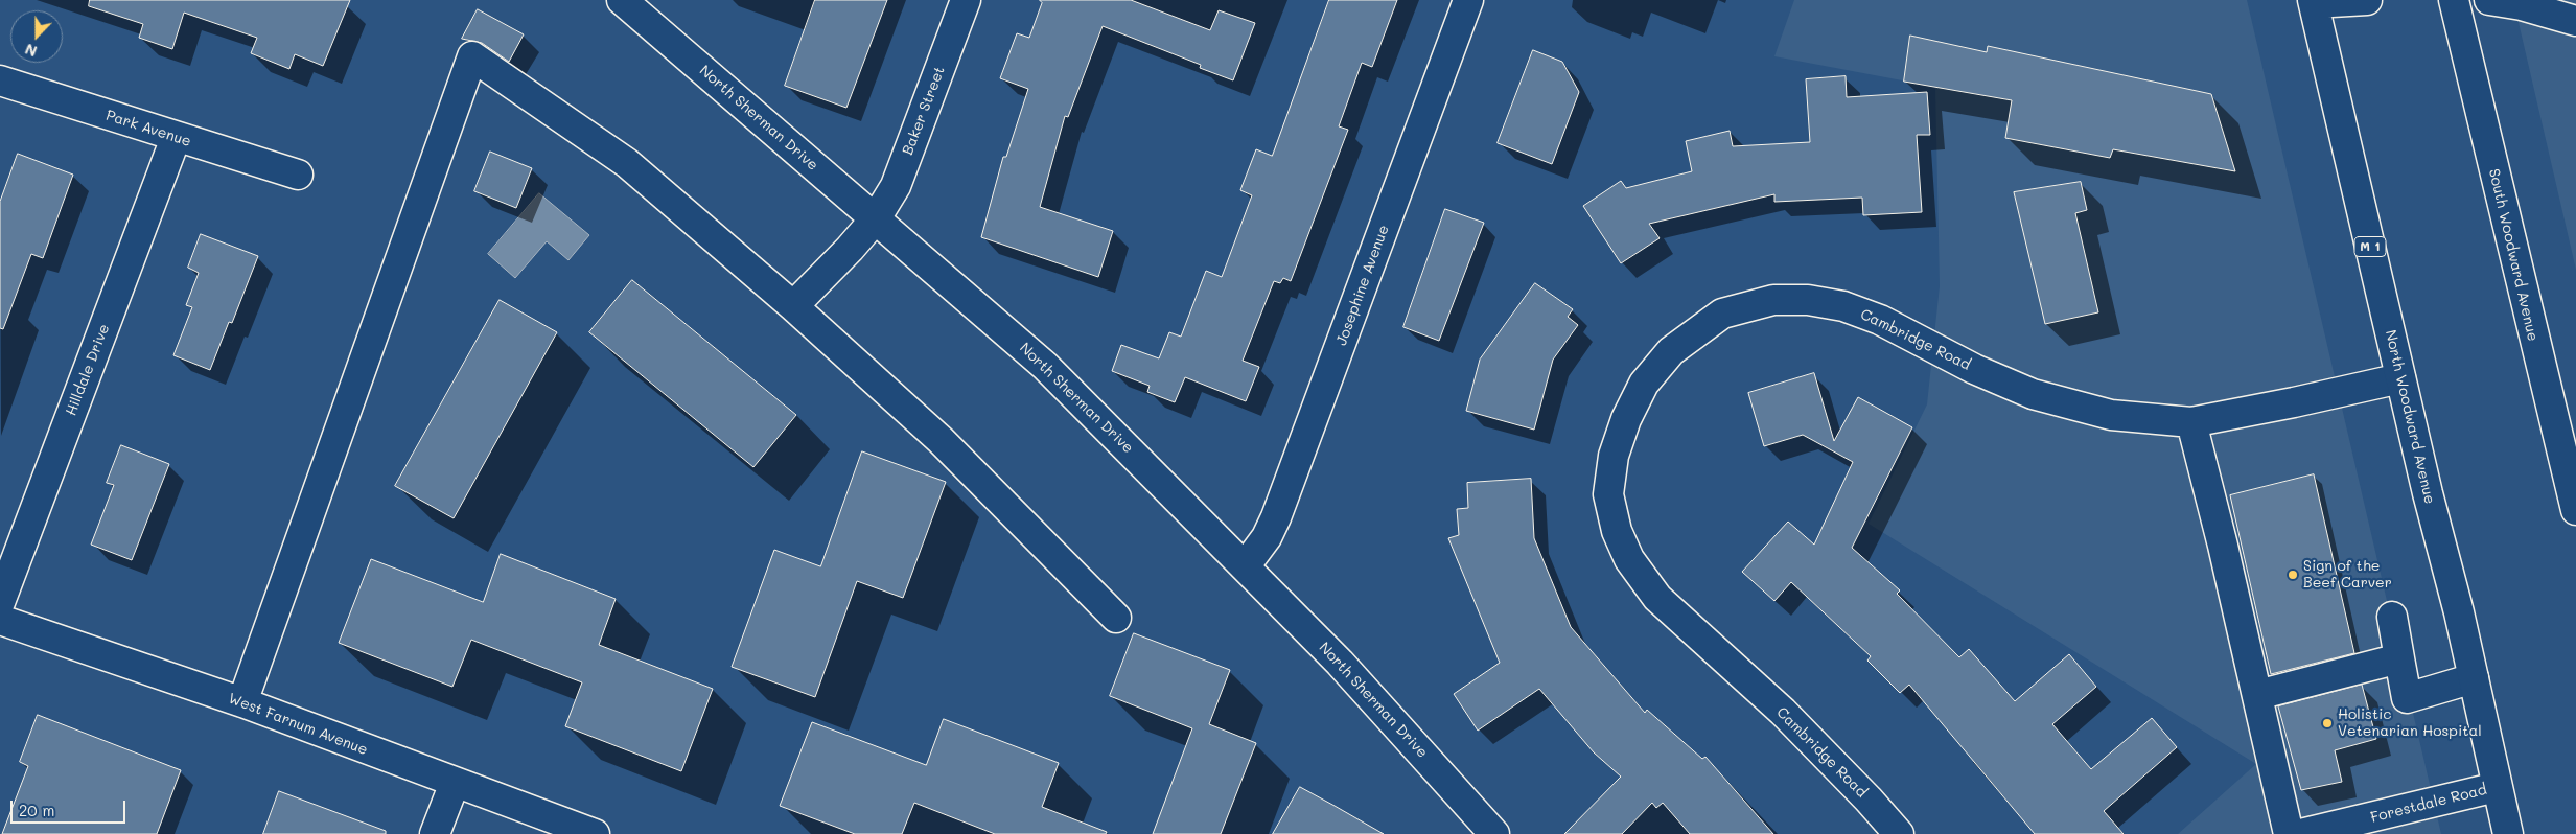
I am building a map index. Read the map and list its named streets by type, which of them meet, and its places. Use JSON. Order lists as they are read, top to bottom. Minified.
{"streets":{"street":["Baker Street","North Sherman Drive","Park Avenue","M 1","South Woodward Avenue","Josephine Avenue","Cambridge Road","Hilldale Drive","North Woodward Avenue","West Farnum Avenue","Forestdale Road"]},"crossings":[["Baker Street","North Sherman Drive"],["North Sherman Drive","Josephine Avenue"],["Park Avenue","Hilldale Drive"],["Cambridge Road","North Woodward Avenue"],["North Woodward Avenue","Forestdale Road"]],"places":["Sign of the Beef Carver","Holistic Vetenarian Hospital"],"scale_bar":"20 m","north":"bottom"}
